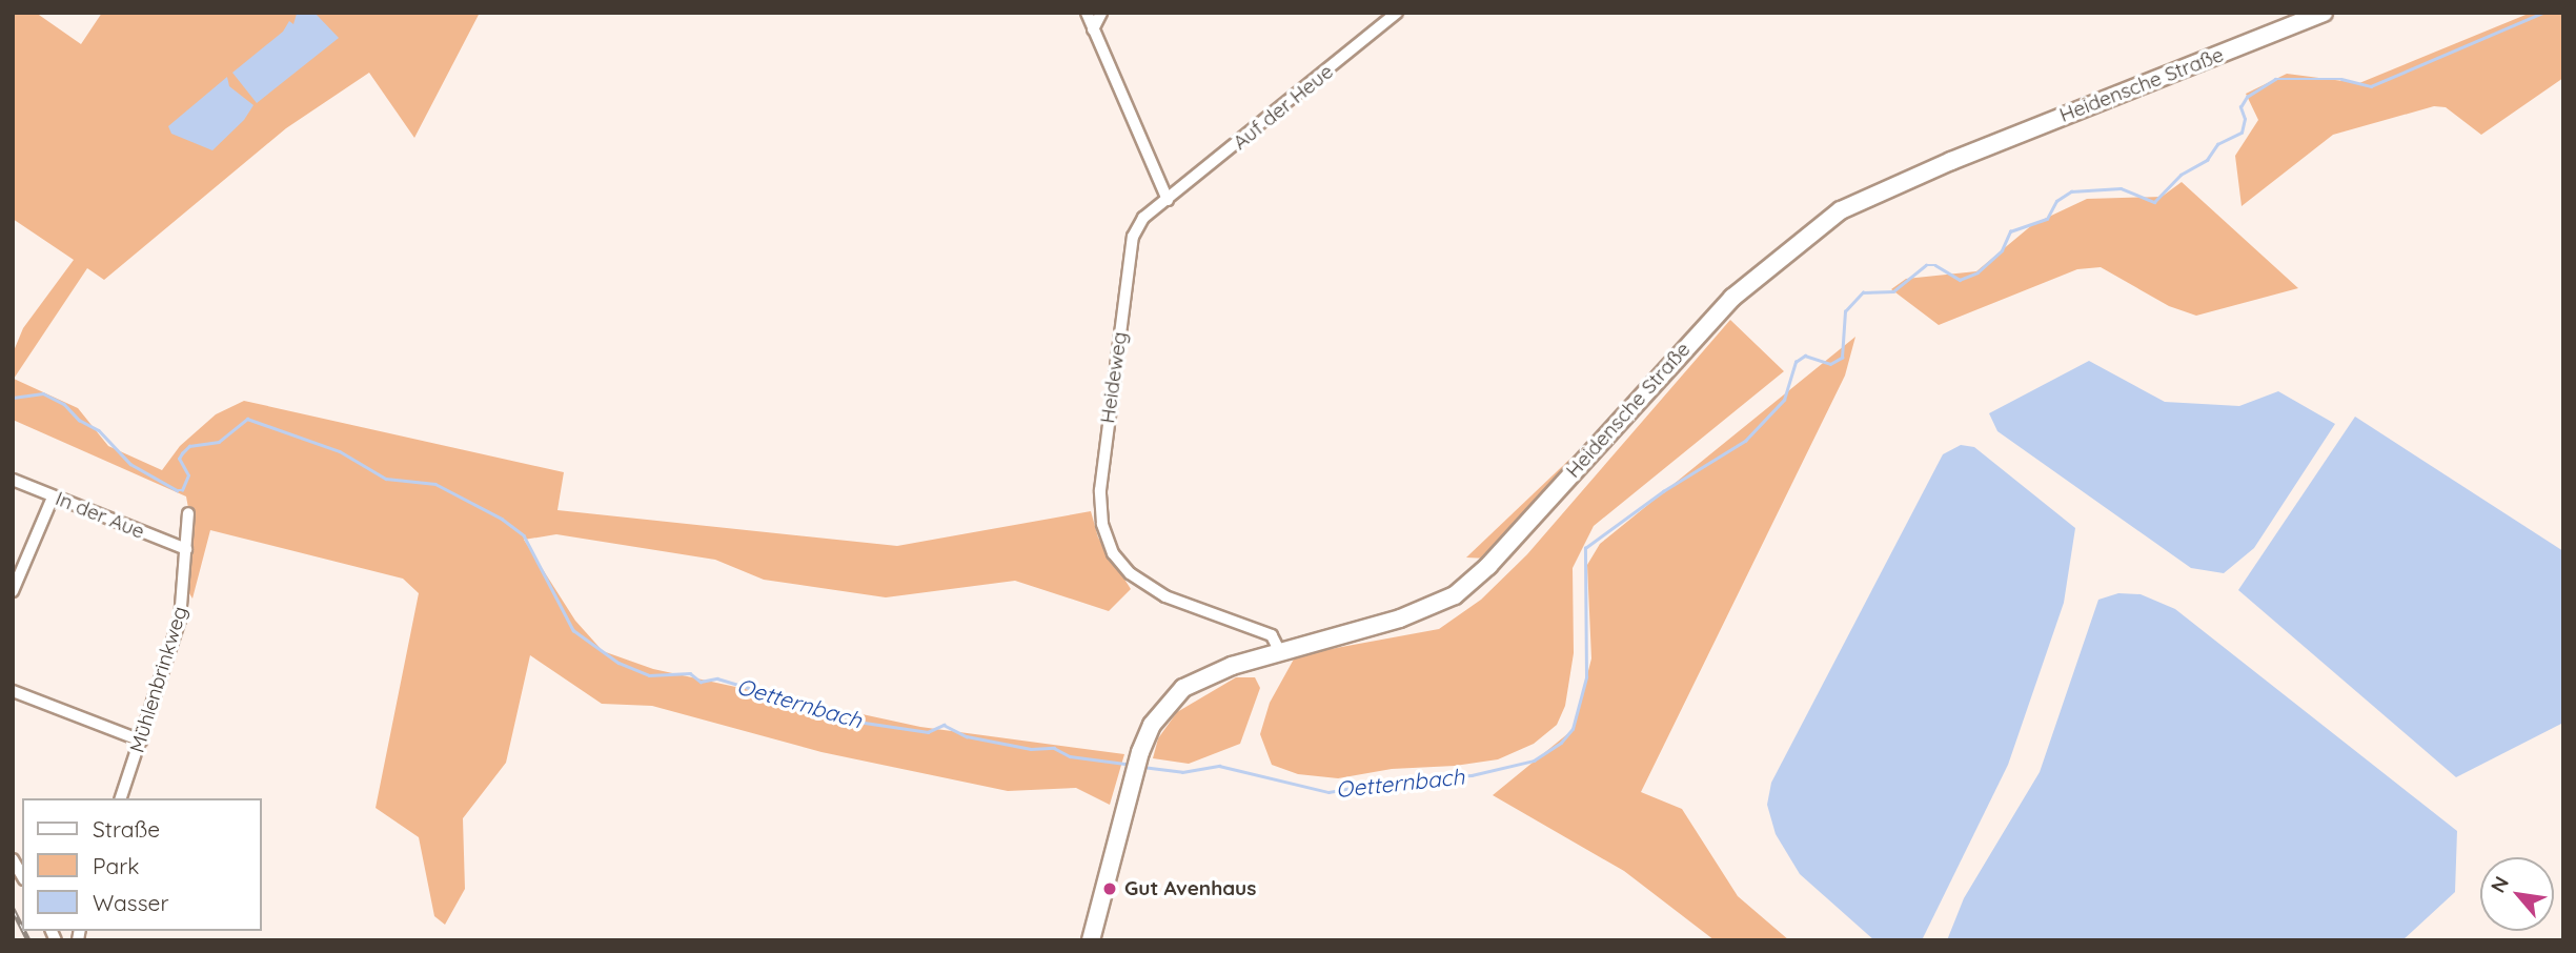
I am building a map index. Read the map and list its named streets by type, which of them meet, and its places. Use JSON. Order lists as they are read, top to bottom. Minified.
{"streets":{"main road":["Heidensche Straße"],"street":["Auf der Heue","Heideweg","In der Aue","Mühlenbrinkweg"]},"crossings":[["Heidensche Straße","Heideweg"],["Auf der Heue","Heideweg"],["In der Aue","Mühlenbrinkweg"]],"water":["Oetternbach"],"places":["Gut Avenhaus"],"legend":["Straße","Park","Wasser"],"north":"top left"}
